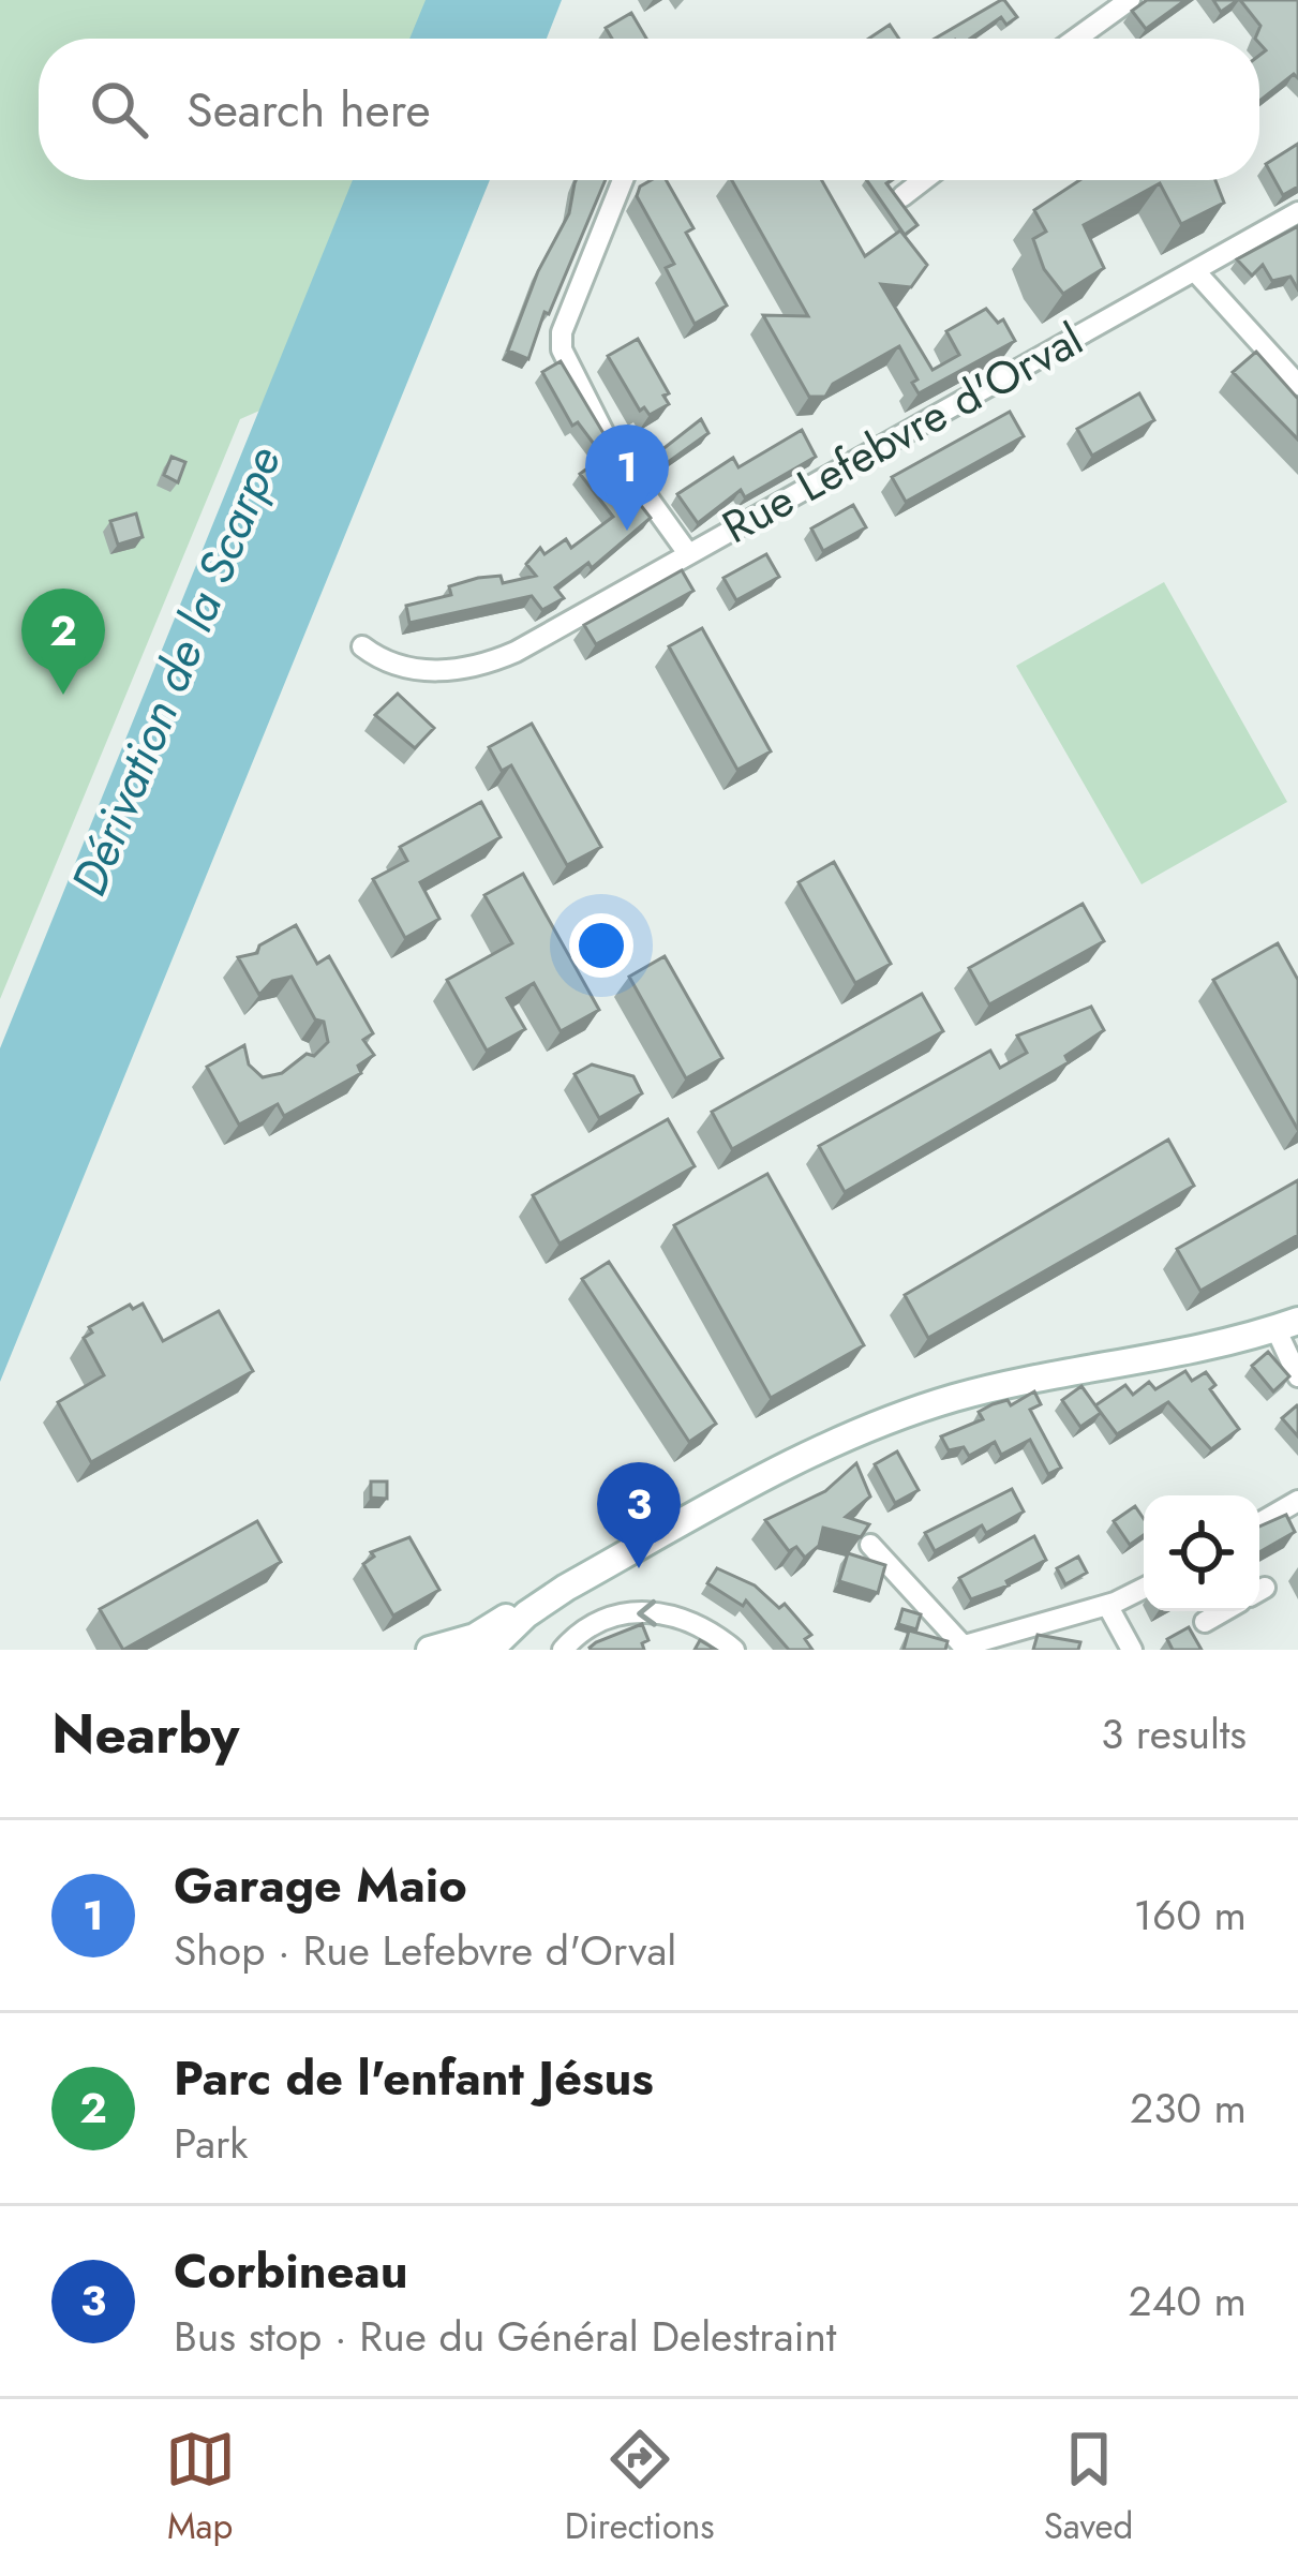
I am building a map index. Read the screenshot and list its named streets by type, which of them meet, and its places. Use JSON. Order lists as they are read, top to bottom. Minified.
{"streets":{"street":["Rue Lefebvre d'Orval"]},"water":["Dérivation de la Scarpe"],"page":{"search":"Search here","pins":["1","2","3"],"heading":["Nearby","3 results"],"list":[{"mark":"1","name":"Garage Maio","note":"Shop · Rue Lefebvre d'Orval","value":"160 m"},{"mark":"2","name":"Parc de l'enfant Jésus","note":"Park","value":"230 m"},{"mark":"3","name":"Corbineau","note":"Bus stop · Rue du Général Delestraint","value":"240 m"}],"nav":["Map","Directions","Saved"]}}
